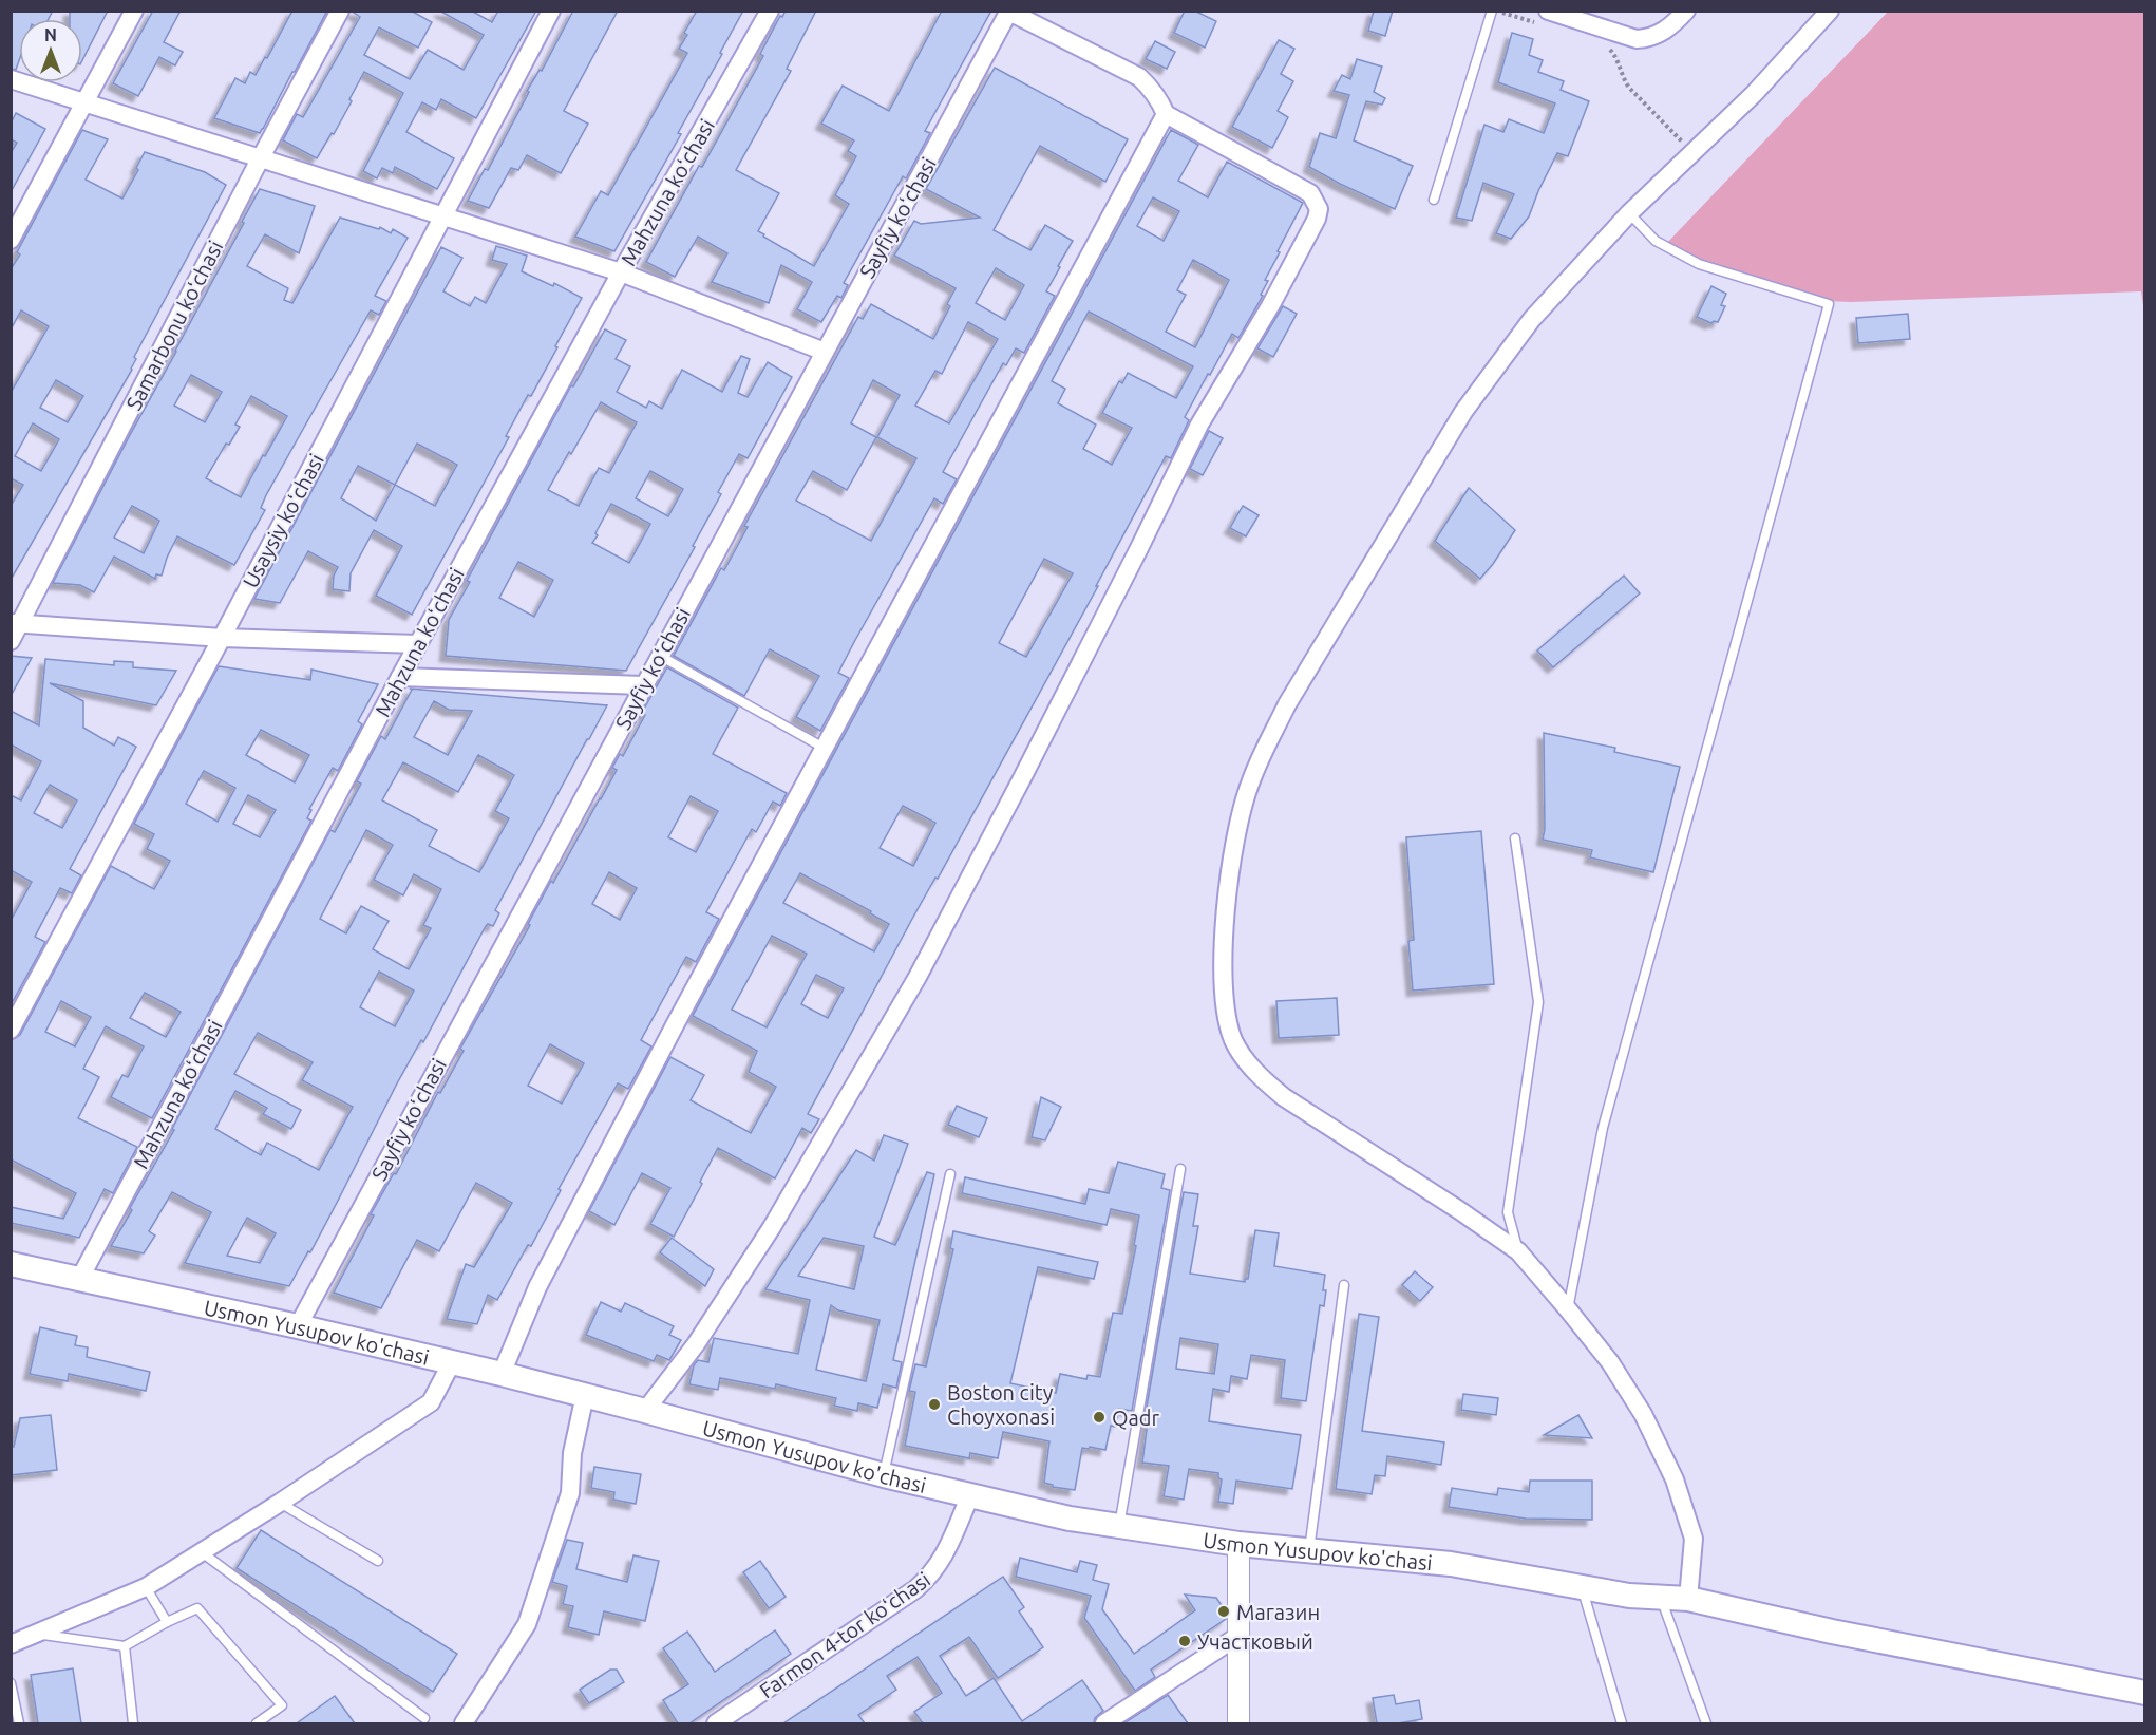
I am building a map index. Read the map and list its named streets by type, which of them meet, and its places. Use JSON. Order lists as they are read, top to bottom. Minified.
{"streets":{"main road":["Usmon Yusupov ko'chasi"],"street":["Mahzuna koʻchasi","Sayfiy koʻchasi","Samarbonu koʻchasi","Usaysiy koʻchasi","Farmon 4-tor koʻchasi"]},"crossings":[["Mahzuna koʻchasi","Usmon Yusupov ko'chasi"],["Sayfiy koʻchasi","Usmon Yusupov ko'chasi"],["Usmon Yusupov ko'chasi","Farmon 4-tor koʻchasi"]],"places":["Boston city Choyxonasi","Qadr","Магазин","Участковый"],"north":"top"}
